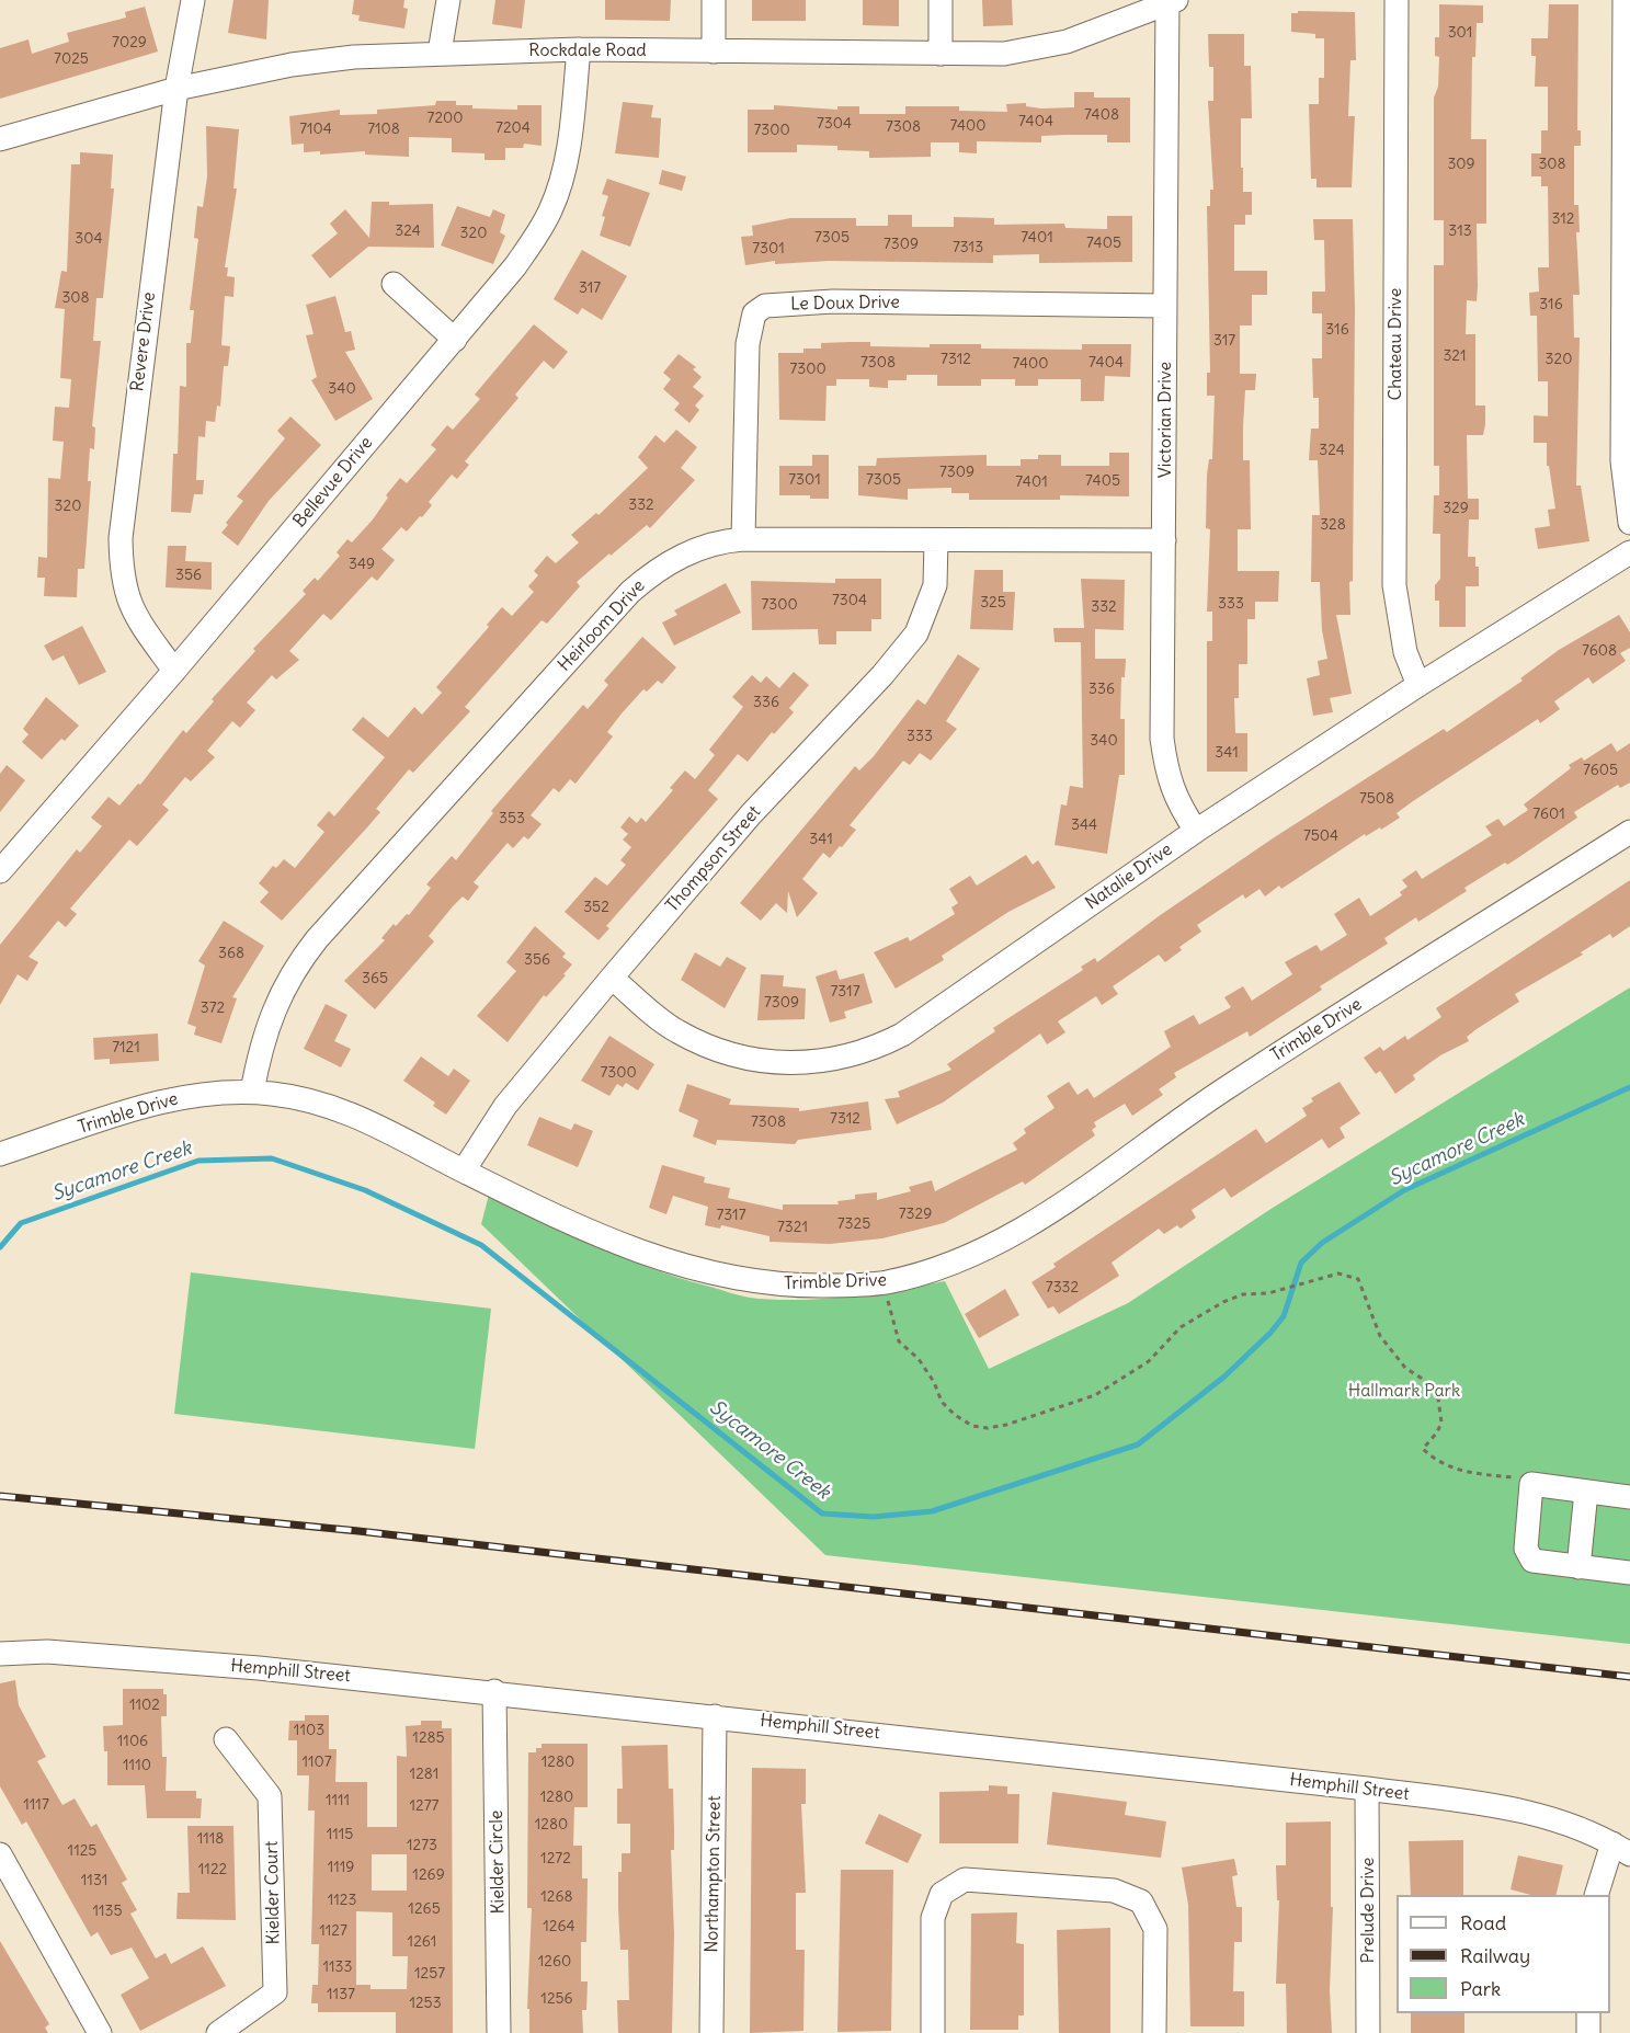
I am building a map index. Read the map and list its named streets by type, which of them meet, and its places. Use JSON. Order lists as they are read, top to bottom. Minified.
{"streets":{"street":["Rockdale Road","Le Doux Drive","Revere Drive","Chateau Drive","Victorian Drive","Bellevue Drive","Heirloom Drive","Thompson Street","Natalie Drive","Trimble Drive","Hemphill Street","Kielder Circle","Northampton Street","Kielder Court","Prelude Drive"]},"crossings":[["Rockdale Road","Revere Drive"],["Rockdale Road","Victorian Drive"],["Rockdale Road","Bellevue Drive"],["Le Doux Drive","Victorian Drive"],["Le Doux Drive","Heirloom Drive"],["Revere Drive","Bellevue Drive"],["Chateau Drive","Natalie Drive"],["Victorian Drive","Heirloom Drive"],["Victorian Drive","Natalie Drive"],["Heirloom Drive","Thompson Street"],["Heirloom Drive","Trimble Drive"],["Thompson Street","Natalie Drive"],["Thompson Street","Trimble Drive"],["Hemphill Street","Kielder Circle"],["Hemphill Street","Northampton Street"],["Hemphill Street","Prelude Drive"]],"water":["Sycamore Creek"],"parks":["Hallmark Park"],"house_numbers":["301","7029","7025","7408","7200","7404","7304","7400","7308","7204","7104","7108","7300","309","308","312","324","313","320","7305","7401","304","7405","7309","7313","7301","317","308","316","316","317","321","7312","320","7308","7404","7400","7300","340","324","7309","7301","7305","7405","7401","332","320","329","328","349","356","7304","325","333","7300","332","7608","336","336","333","340","341","7605","7508","7601","353","344","7504","341","352","368","356","365","7317","7309","372","7121","7300","7312","7308","7329","7317","7325","7321","7332","1102","1103","1285","1106","1107","1280","1110","1281","1280","1111","1117","1277","1280","1115","1118","1273","1125","1272","1119","1122","1269","1131","1268","1123","1265","1135","1264","1127","1261","1260","1133","1257","1137","1256","1253"],"legend":["Road","Railway","Park"]}
